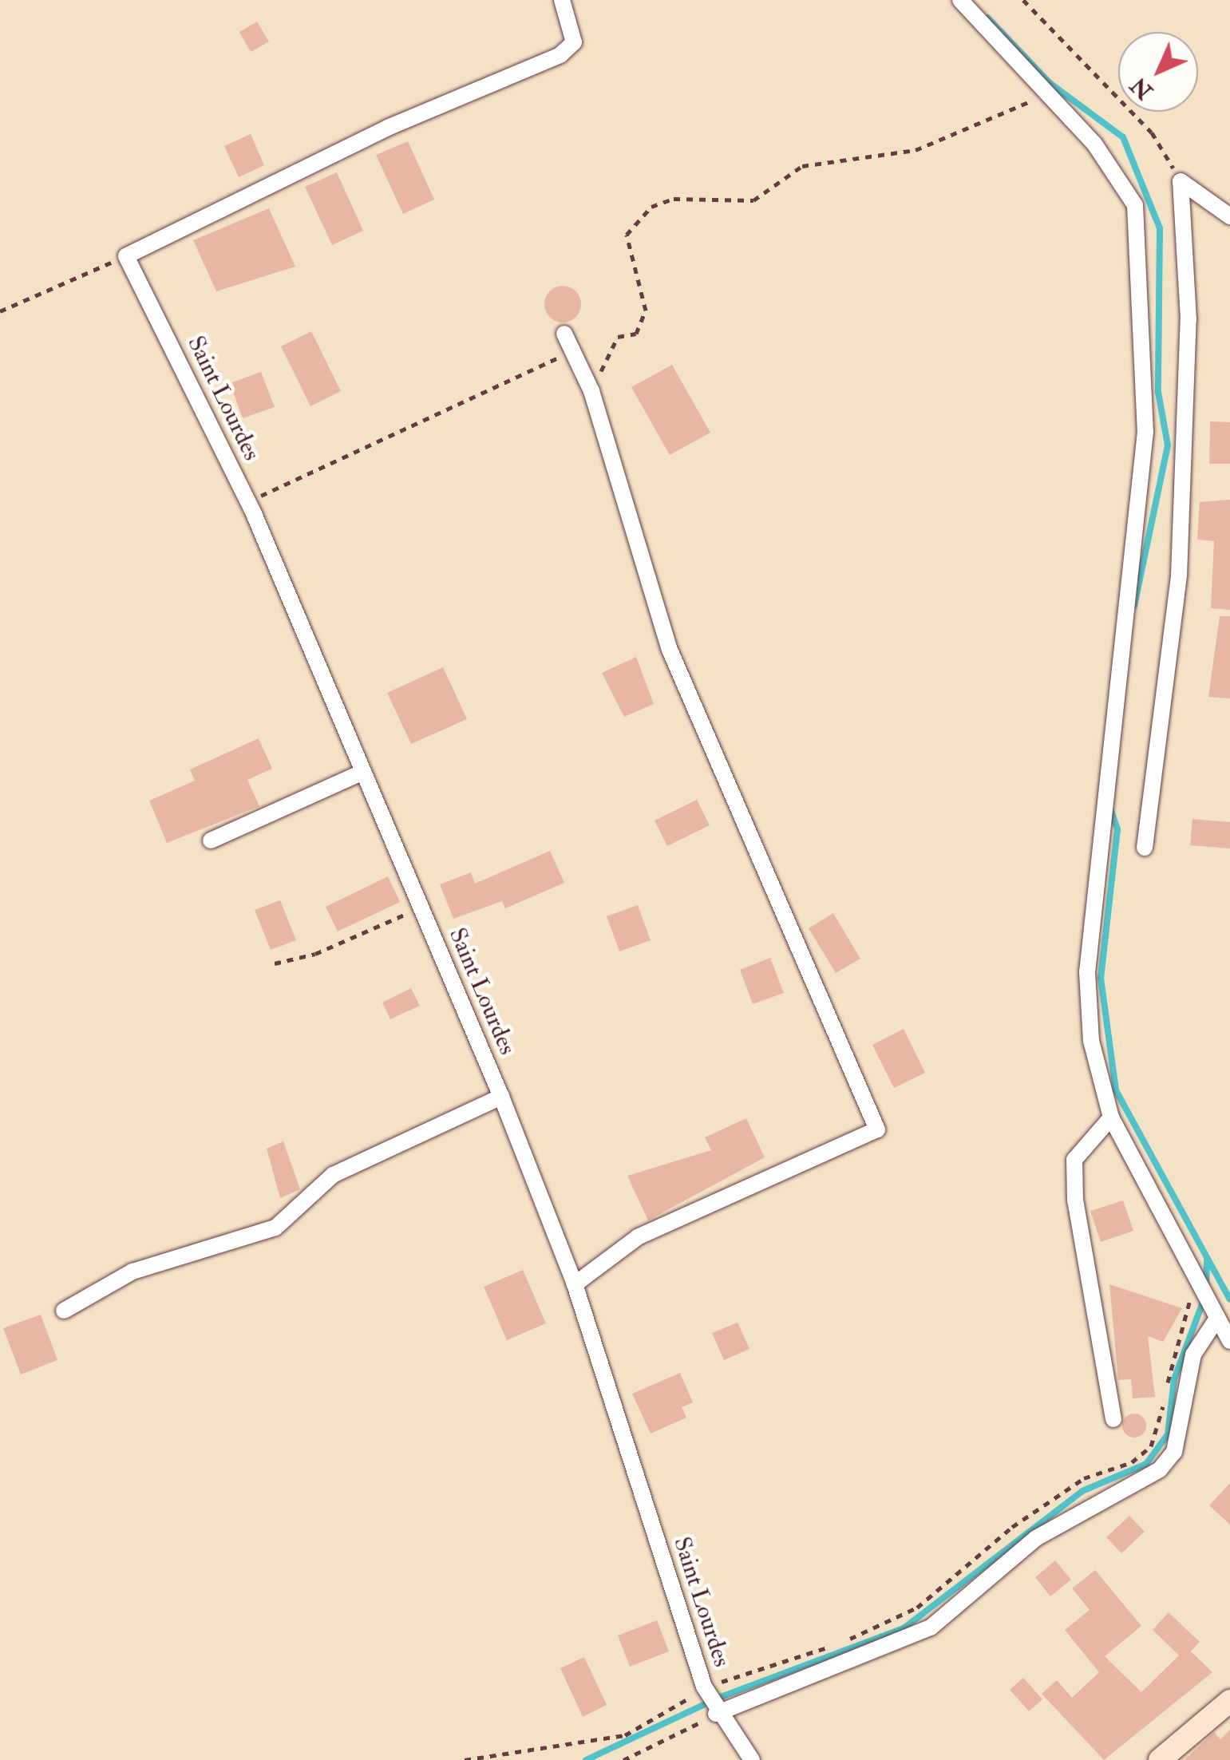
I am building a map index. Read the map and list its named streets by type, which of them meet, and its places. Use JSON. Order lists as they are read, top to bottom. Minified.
{"streets":{"street":["Saint Lourdes"]},"north":"bottom left"}
